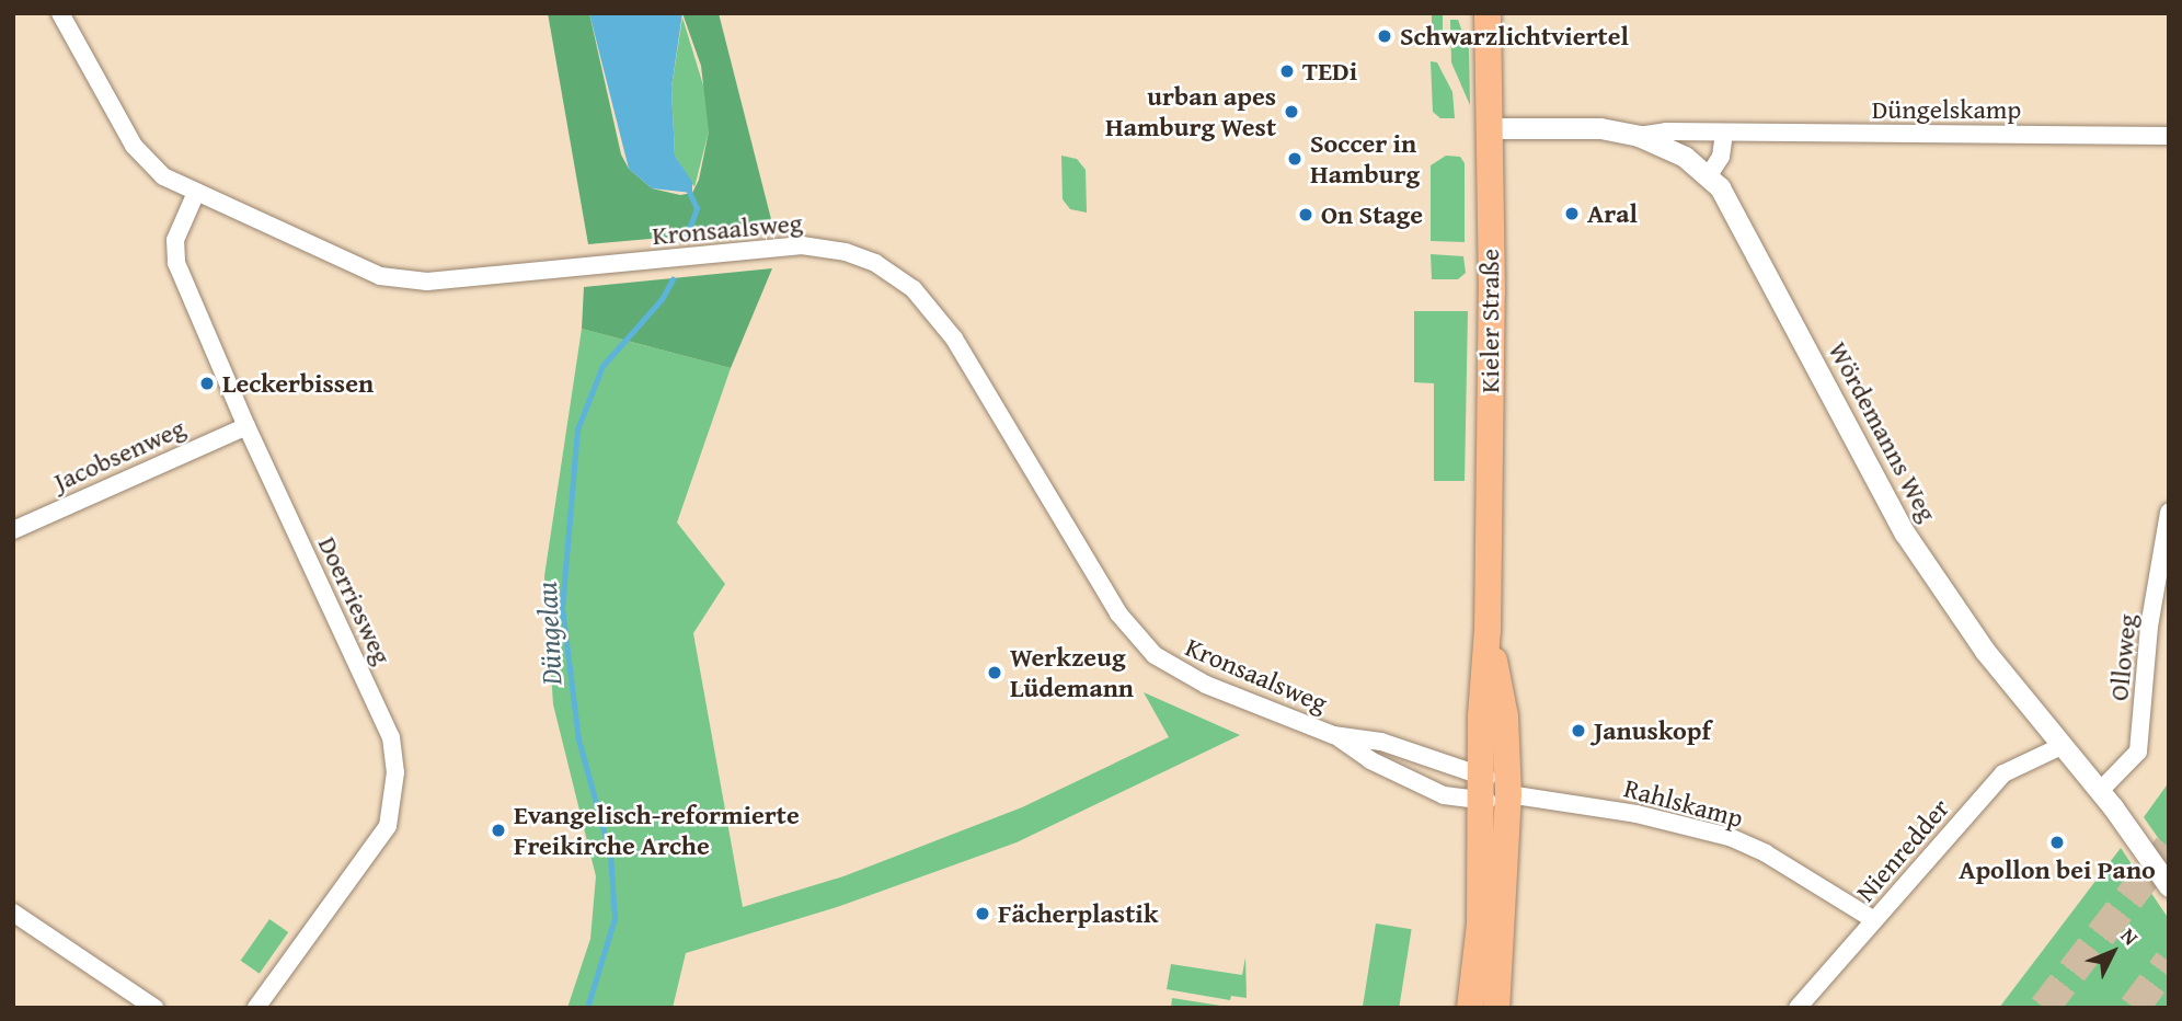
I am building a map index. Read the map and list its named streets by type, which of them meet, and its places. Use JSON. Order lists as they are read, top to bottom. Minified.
{"streets":{"main road":["Kieler Straße"],"street":["Düngelskamp","Kronsaalsweg","Wördemanns Weg","Jacobsenweg","Doerriesweg","Olloweg","Rahlskamp","Nienredder"]},"crossings":[["Düngelskamp","Wördemanns Weg"],["Kronsaalsweg","Kieler Straße"],["Kronsaalsweg","Doerriesweg"],["Kronsaalsweg","Rahlskamp"],["Kieler Straße","Wördemanns Weg"],["Kieler Straße","Rahlskamp"],["Wördemanns Weg","Olloweg"],["Wördemanns Weg","Nienredder"],["Jacobsenweg","Doerriesweg"],["Rahlskamp","Nienredder"]],"water":["Düngelau"],"places":["Schwarzlichtviertel","TEDi","urban apes Hamburg West","Soccer in Hamburg","Aral","On Stage","Leckerbissen","Werkzeug Lüdemann","Januskopf","Evangelisch-reformierte Freikirche Arche","Apollon bei Pano","Fächerplastik"],"north":"top right"}
